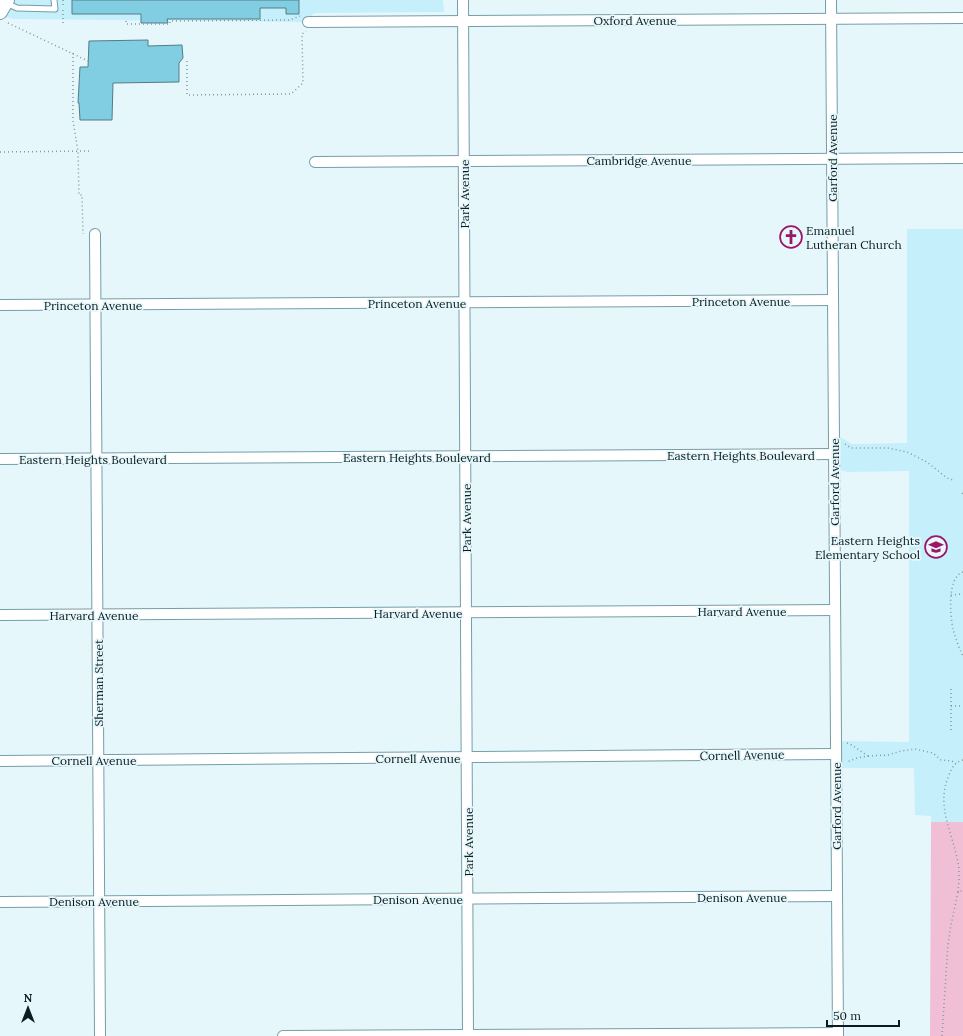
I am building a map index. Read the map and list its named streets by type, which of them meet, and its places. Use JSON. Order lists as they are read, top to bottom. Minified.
{"streets":{"street":["Oxford Avenue","Garford Avenue","Cambridge Avenue","Park Avenue","Princeton Avenue","Eastern Heights Boulevard","Harvard Avenue","Sherman Street","Cornell Avenue","Denison Avenue"]},"crossings":[["Oxford Avenue","Garford Avenue"],["Oxford Avenue","Park Avenue"],["Garford Avenue","Cambridge Avenue"],["Garford Avenue","Princeton Avenue"],["Garford Avenue","Eastern Heights Boulevard"],["Garford Avenue","Harvard Avenue"],["Garford Avenue","Cornell Avenue"],["Garford Avenue","Denison Avenue"],["Cambridge Avenue","Park Avenue"],["Park Avenue","Princeton Avenue"],["Park Avenue","Eastern Heights Boulevard"],["Park Avenue","Harvard Avenue"],["Park Avenue","Cornell Avenue"],["Park Avenue","Denison Avenue"],["Princeton Avenue","Sherman Street"],["Eastern Heights Boulevard","Sherman Street"],["Harvard Avenue","Sherman Street"],["Sherman Street","Cornell Avenue"],["Sherman Street","Denison Avenue"]],"places":{"church":["Emanuel Lutheran Church"],"school or university":["Eastern Heights Elementary School"]},"scale_bar":"50 m","north":"top"}
